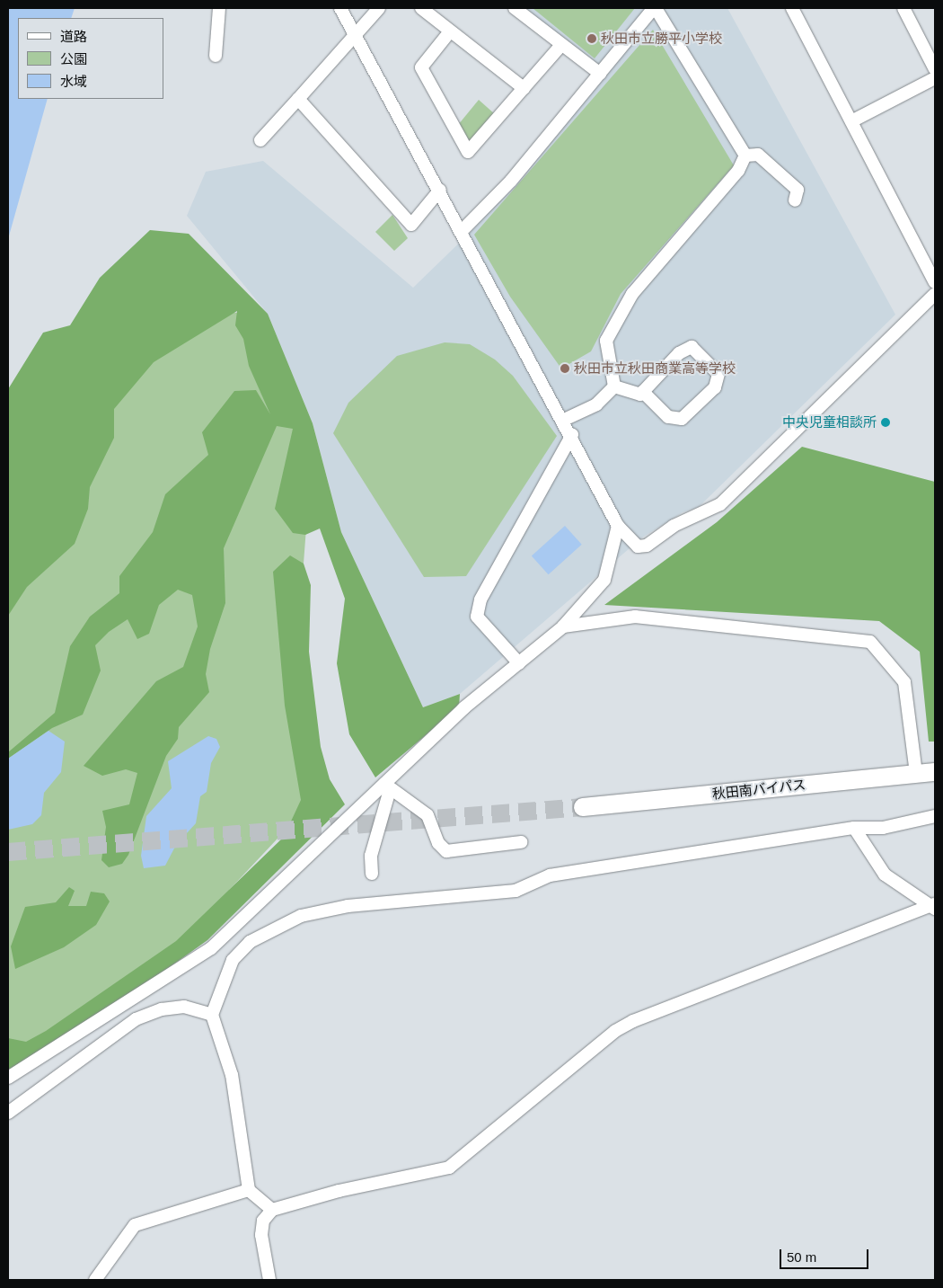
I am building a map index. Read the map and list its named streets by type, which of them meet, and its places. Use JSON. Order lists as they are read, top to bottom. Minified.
{"streets":{"highway":["秋田南バイパス"]},"places":["秋田市立勝平小学校","秋田市立秋田商業高等学校","中央児童相談所"],"legend":["道路","公園","水域"],"scale_bar":"50 m"}
